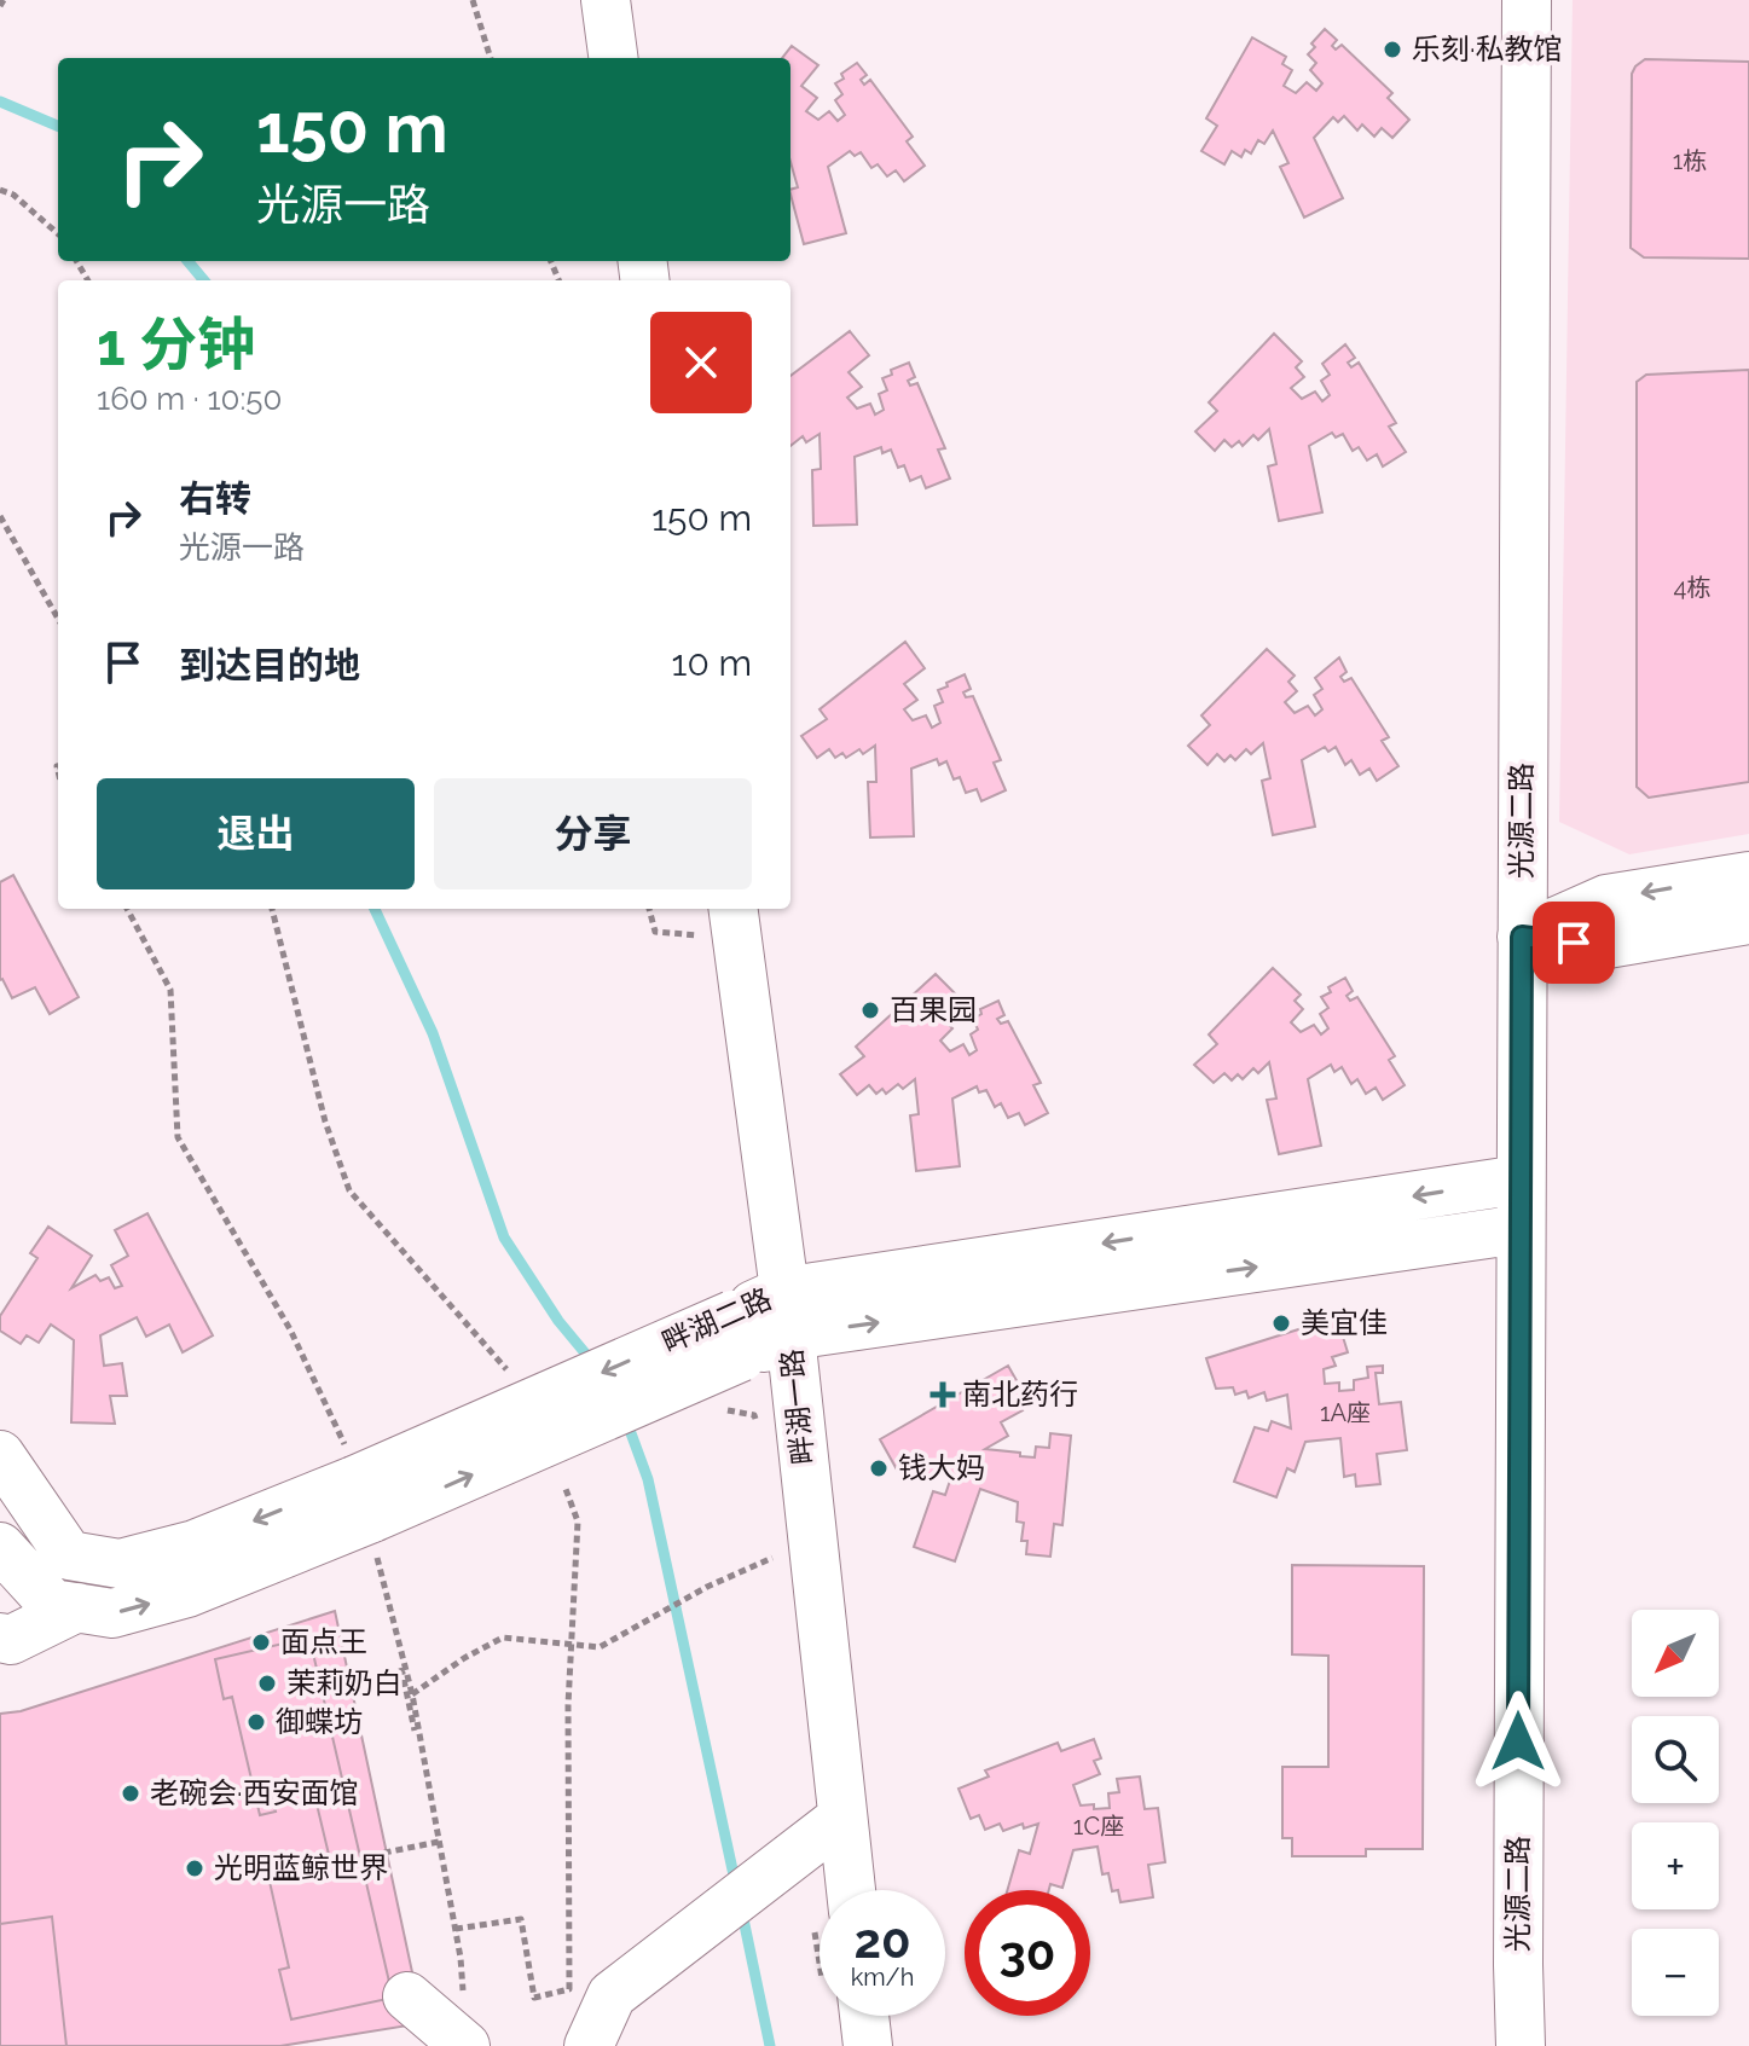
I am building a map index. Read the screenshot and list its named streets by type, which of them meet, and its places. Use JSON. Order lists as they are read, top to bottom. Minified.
{"streets":{"street":["光源二路","畔湖二路","畔湖一路"]},"crossings":[["光源二路","畔湖二路"],["畔湖二路","畔湖一路"]],"places":{"other":["乐刻·私教馆","百果园","美宜佳","钱大妈","面点王","茉莉奶白","御蝶坊","老碗会·西安面馆","光明蓝鲸世界"],"health":["南北药行"]},"house_numbers":["1栋","4栋","1A座","1C座"],"north":"bottom left","page":{"turn":["150 m","光源一路"],"heading":["1 分钟","160 m · 10:50"],"list":[{"name":"右转","note":"光源一路","value":"150 m"},{"name":"到达目的地","value":"10 m"}],"buttons":["退出","分享"],"map_buttons":["+","−"],"speed":"20 km/h","limit":"30"}}
